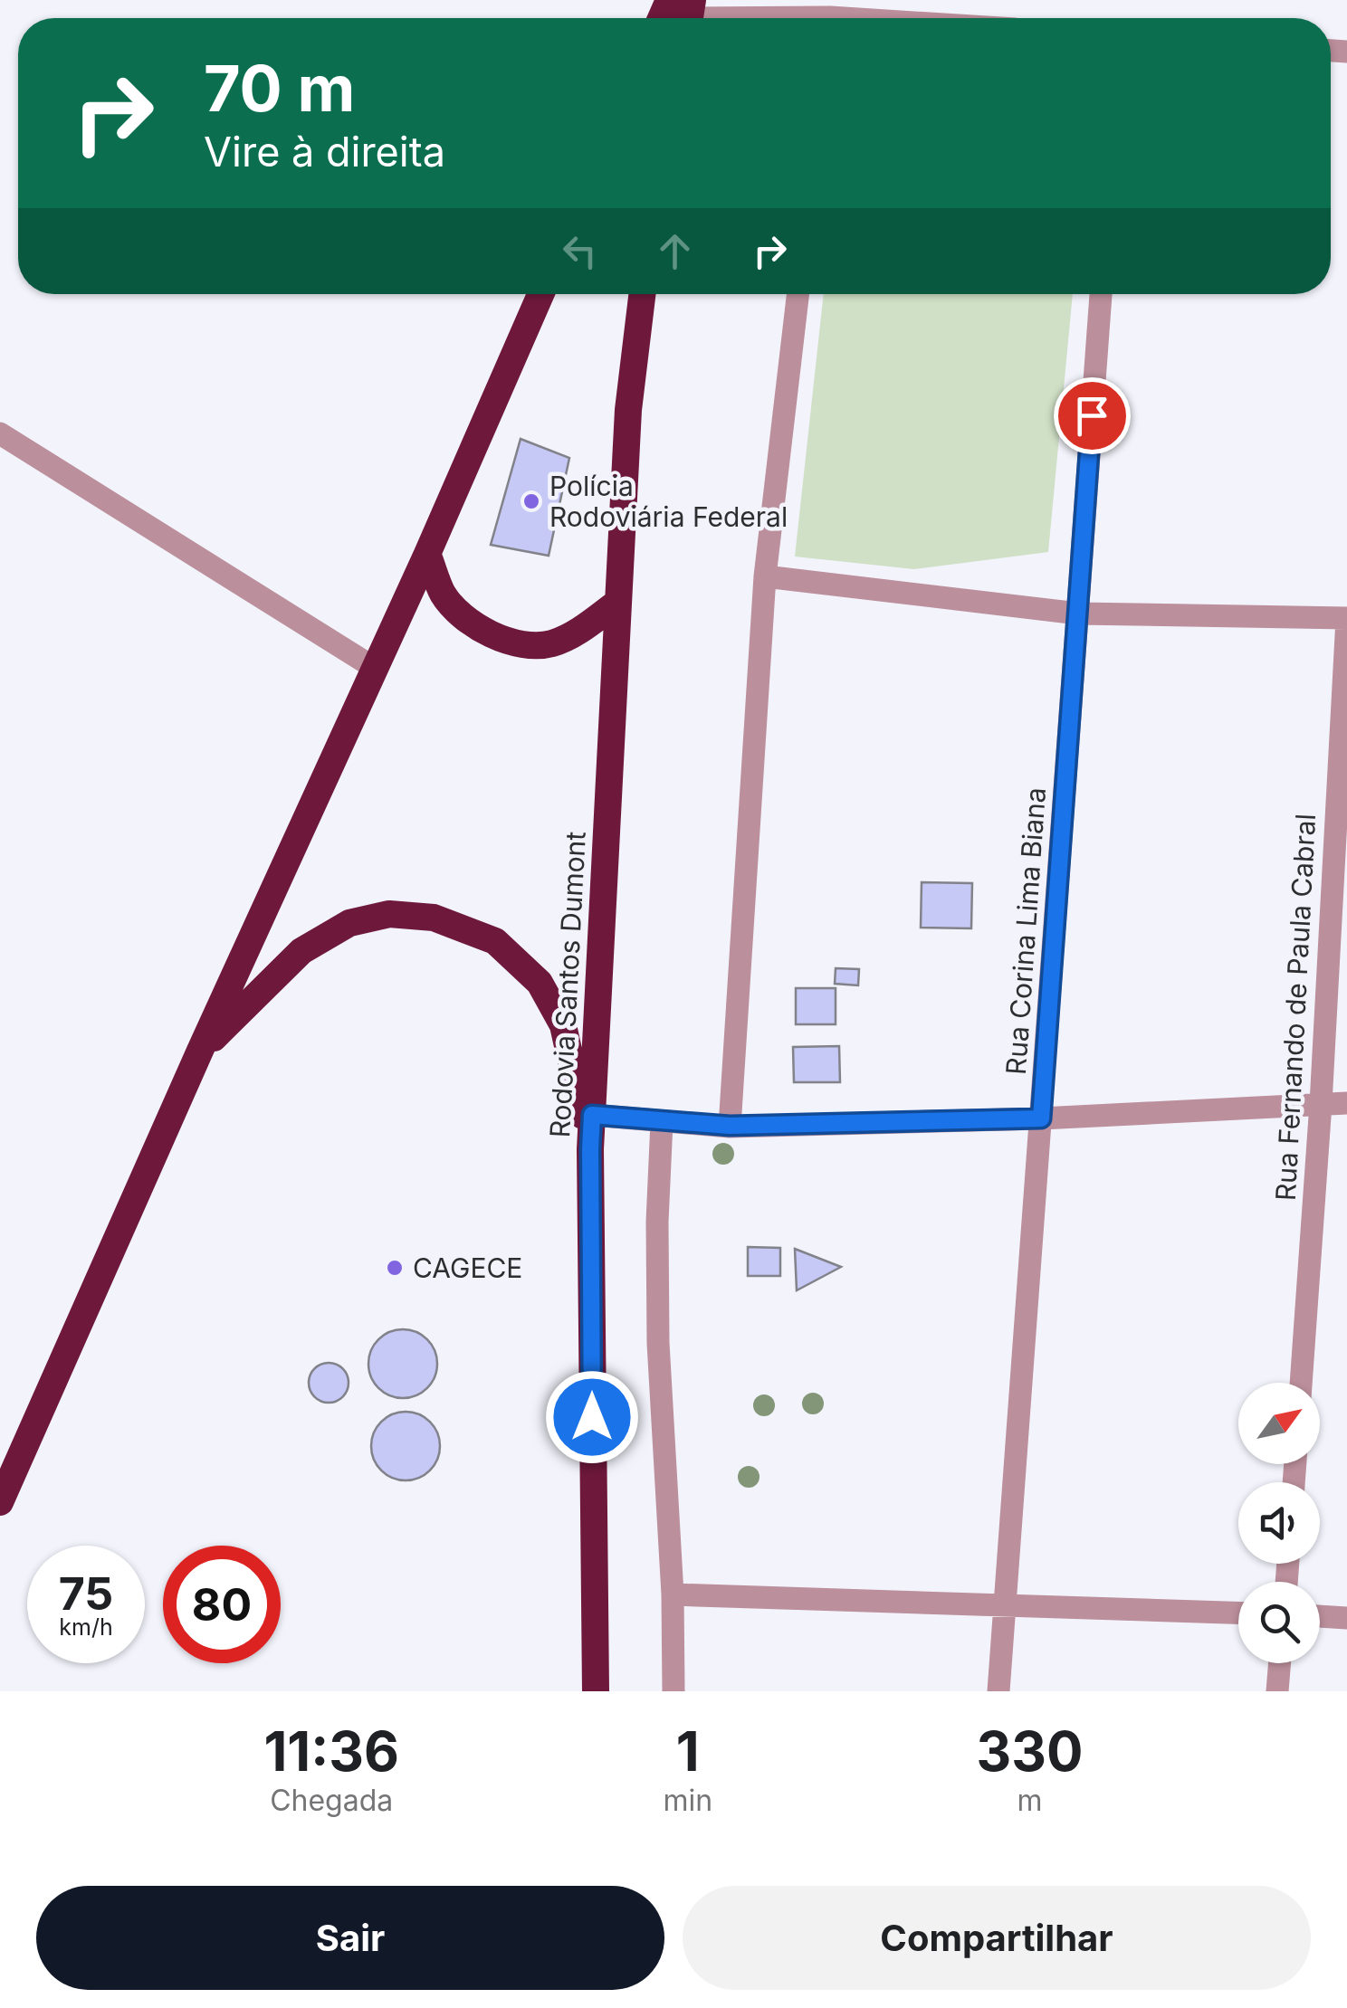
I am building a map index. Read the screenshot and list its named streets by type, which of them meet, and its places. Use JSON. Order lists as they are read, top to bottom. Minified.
{"streets":{"highway":["Rodovia Santos Dumont"],"street":["Rua Corina Lima Biana","Rua Fernando de Paula Cabral"]},"places":["Polícia Rodoviária Federal","CAGECE"],"north":"top right","page":{"turn":["70 m","Vire à direita"],"speed":"75 km/h","limit":"80","eta":["11:36","Chegada","1","min","330","m"],"buttons":["Sair","Compartilhar"]}}
